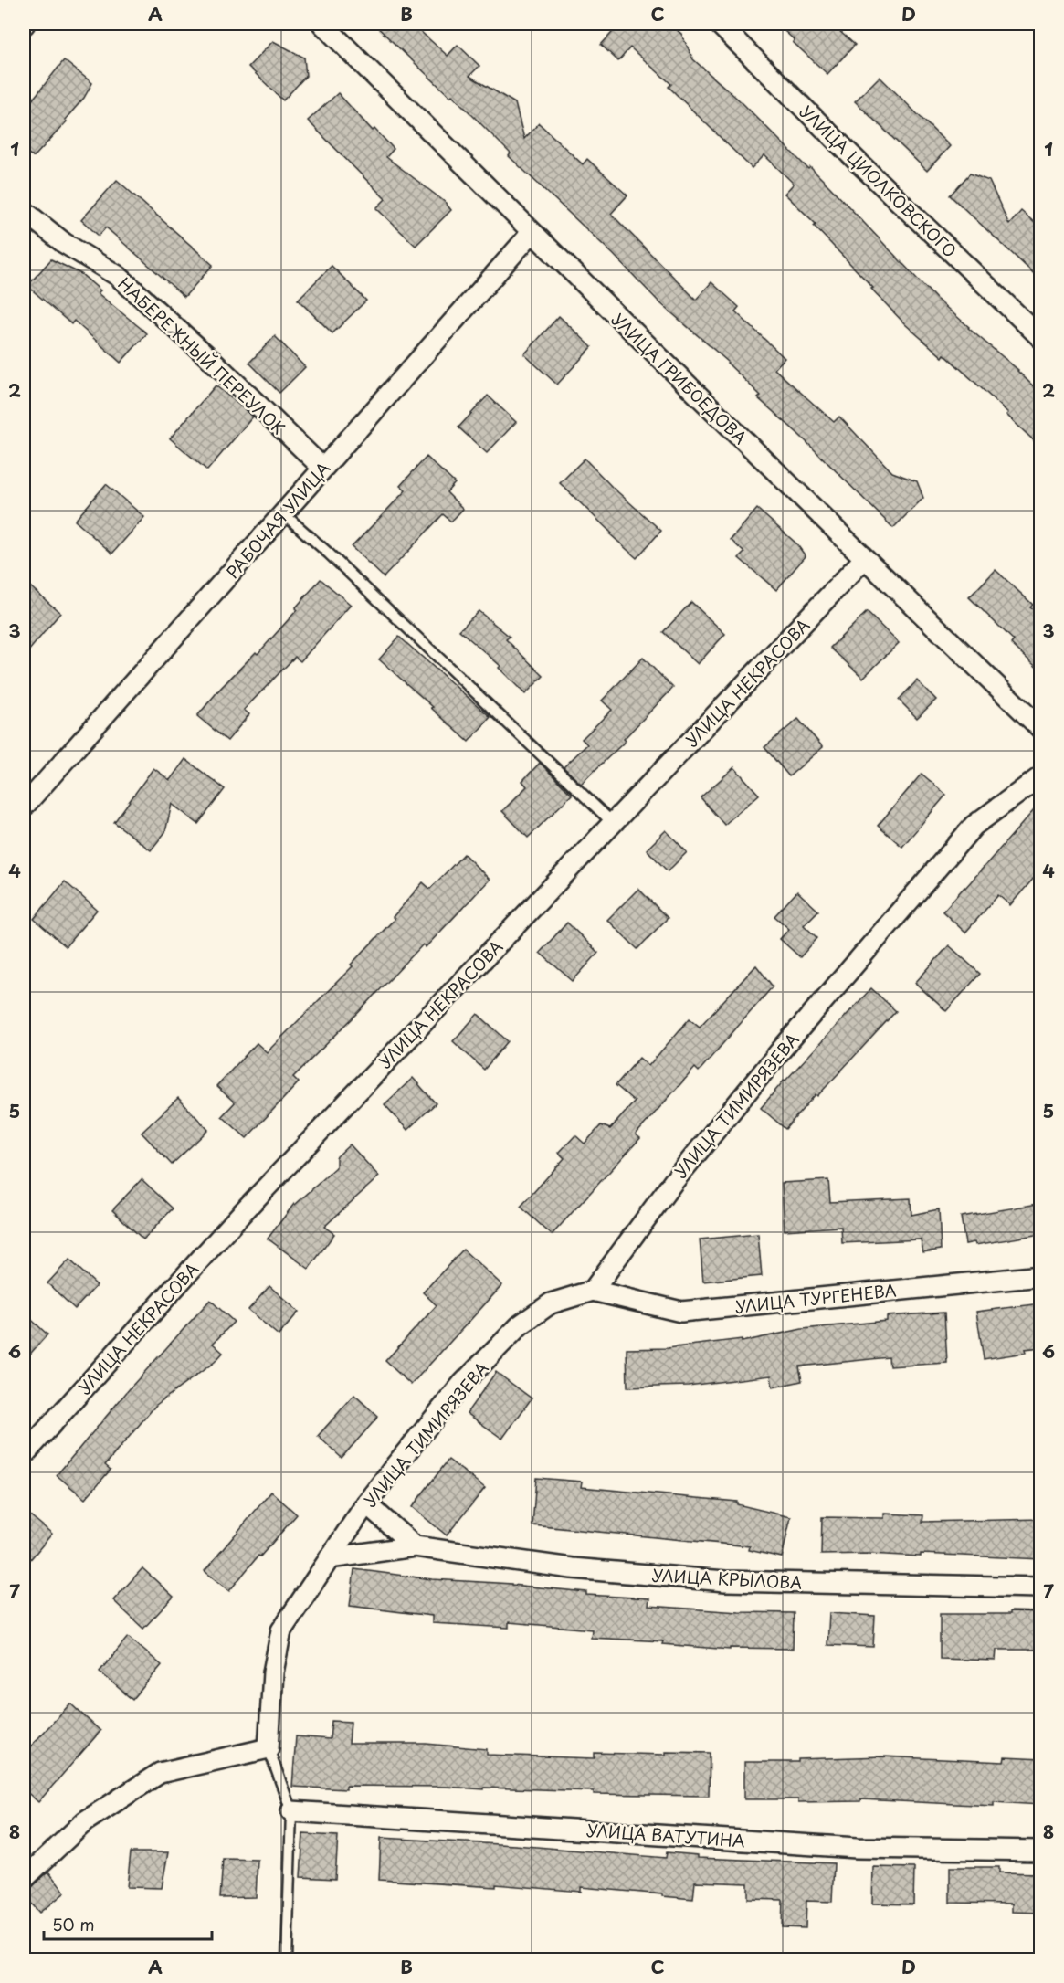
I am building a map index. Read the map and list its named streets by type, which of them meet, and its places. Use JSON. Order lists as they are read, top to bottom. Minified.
{"streets":{"street":["УЛИЦА ЦИОЛКОВСКОГО","НАБЕРЕЖНЫЙ ПЕРЕУЛОК","УЛИЦА ГРИБОЕДОВА","РАБОЧАЯ УЛИЦА","УЛИЦА НЕКРАСОВА","УЛИЦА ТИМИРЯЗЕВА","УЛИЦА ТУРГЕНЕВА","УЛИЦА КРЫЛОВА","УЛИЦА ВАТУТИНА"]},"crossings":[["НАБЕРЕЖНЫЙ ПЕРЕУЛОК","РАБОЧАЯ УЛИЦА"],["УЛИЦА ГРИБОЕДОВА","РАБОЧАЯ УЛИЦА"],["УЛИЦА ГРИБОЕДОВА","УЛИЦА НЕКРАСОВА"],["УЛИЦА ТИМИРЯЗЕВА","УЛИЦА ТУРГЕНЕВА"],["УЛИЦА ТИМИРЯЗЕВА","УЛИЦА КРЫЛОВА"]],"scale_bar":"50 m","grid":{"columns":["A","B","C","D"],"rows":["1","2","3","4","5","6","7","8"]}}
